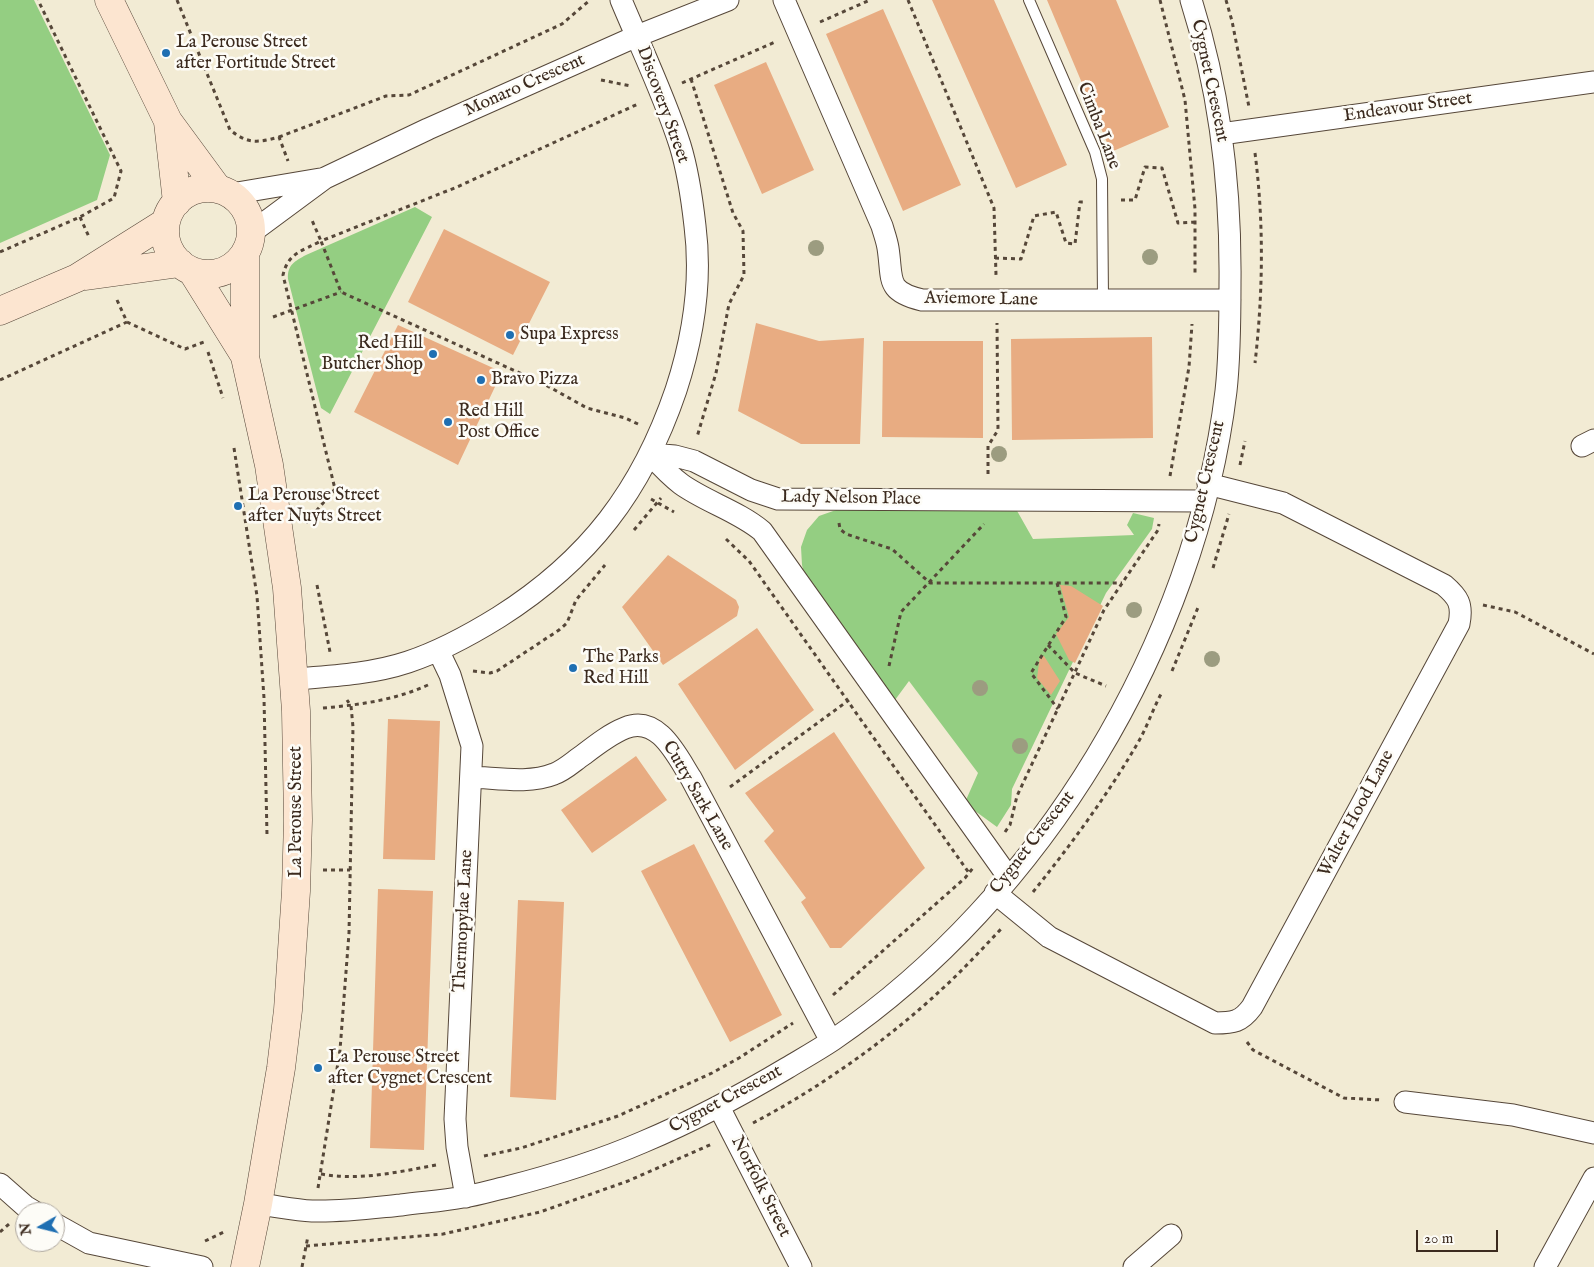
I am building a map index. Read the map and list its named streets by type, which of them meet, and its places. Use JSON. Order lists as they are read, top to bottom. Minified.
{"streets":{"street":["Cygnet Crescent","Monaro Crescent","Discovery Street","Endeavour Street","Aviemore Lane","Lady Nelson Place","Cutty Sark Lane","La Perouse Street","Walter Hood Lane","Thermopylae Lane","Norfolk Street"],"lane":["Cimba Lane"]},"crossings":[["Cygnet Crescent","Endeavour Street"],["Cygnet Crescent","Aviemore Lane"],["Cygnet Crescent","Lady Nelson Place"],["Cygnet Crescent","Cutty Sark Lane"],["Cygnet Crescent","La Perouse Street"],["Cygnet Crescent","Walter Hood Lane"],["Cygnet Crescent","Thermopylae Lane"],["Cygnet Crescent","Norfolk Street"],["Monaro Crescent","Discovery Street"],["Monaro Crescent","La Perouse Street"],["Discovery Street","Lady Nelson Place"],["Discovery Street","La Perouse Street"],["Discovery Street","Thermopylae Lane"],["Cimba Lane","Aviemore Lane"],["Lady Nelson Place","Walter Hood Lane"],["Cutty Sark Lane","Thermopylae Lane"]],"places":["La Perouse Street after Fortitude Street","Supa Express","Red Hill Butcher Shop","Bravo Pizza","Red Hill Post Office","La Perouse Street after Nuyts Street","The Parks Red Hill","La Perouse Street after Cygnet Crescent"],"scale_bar":"20 m","north":"left"}
